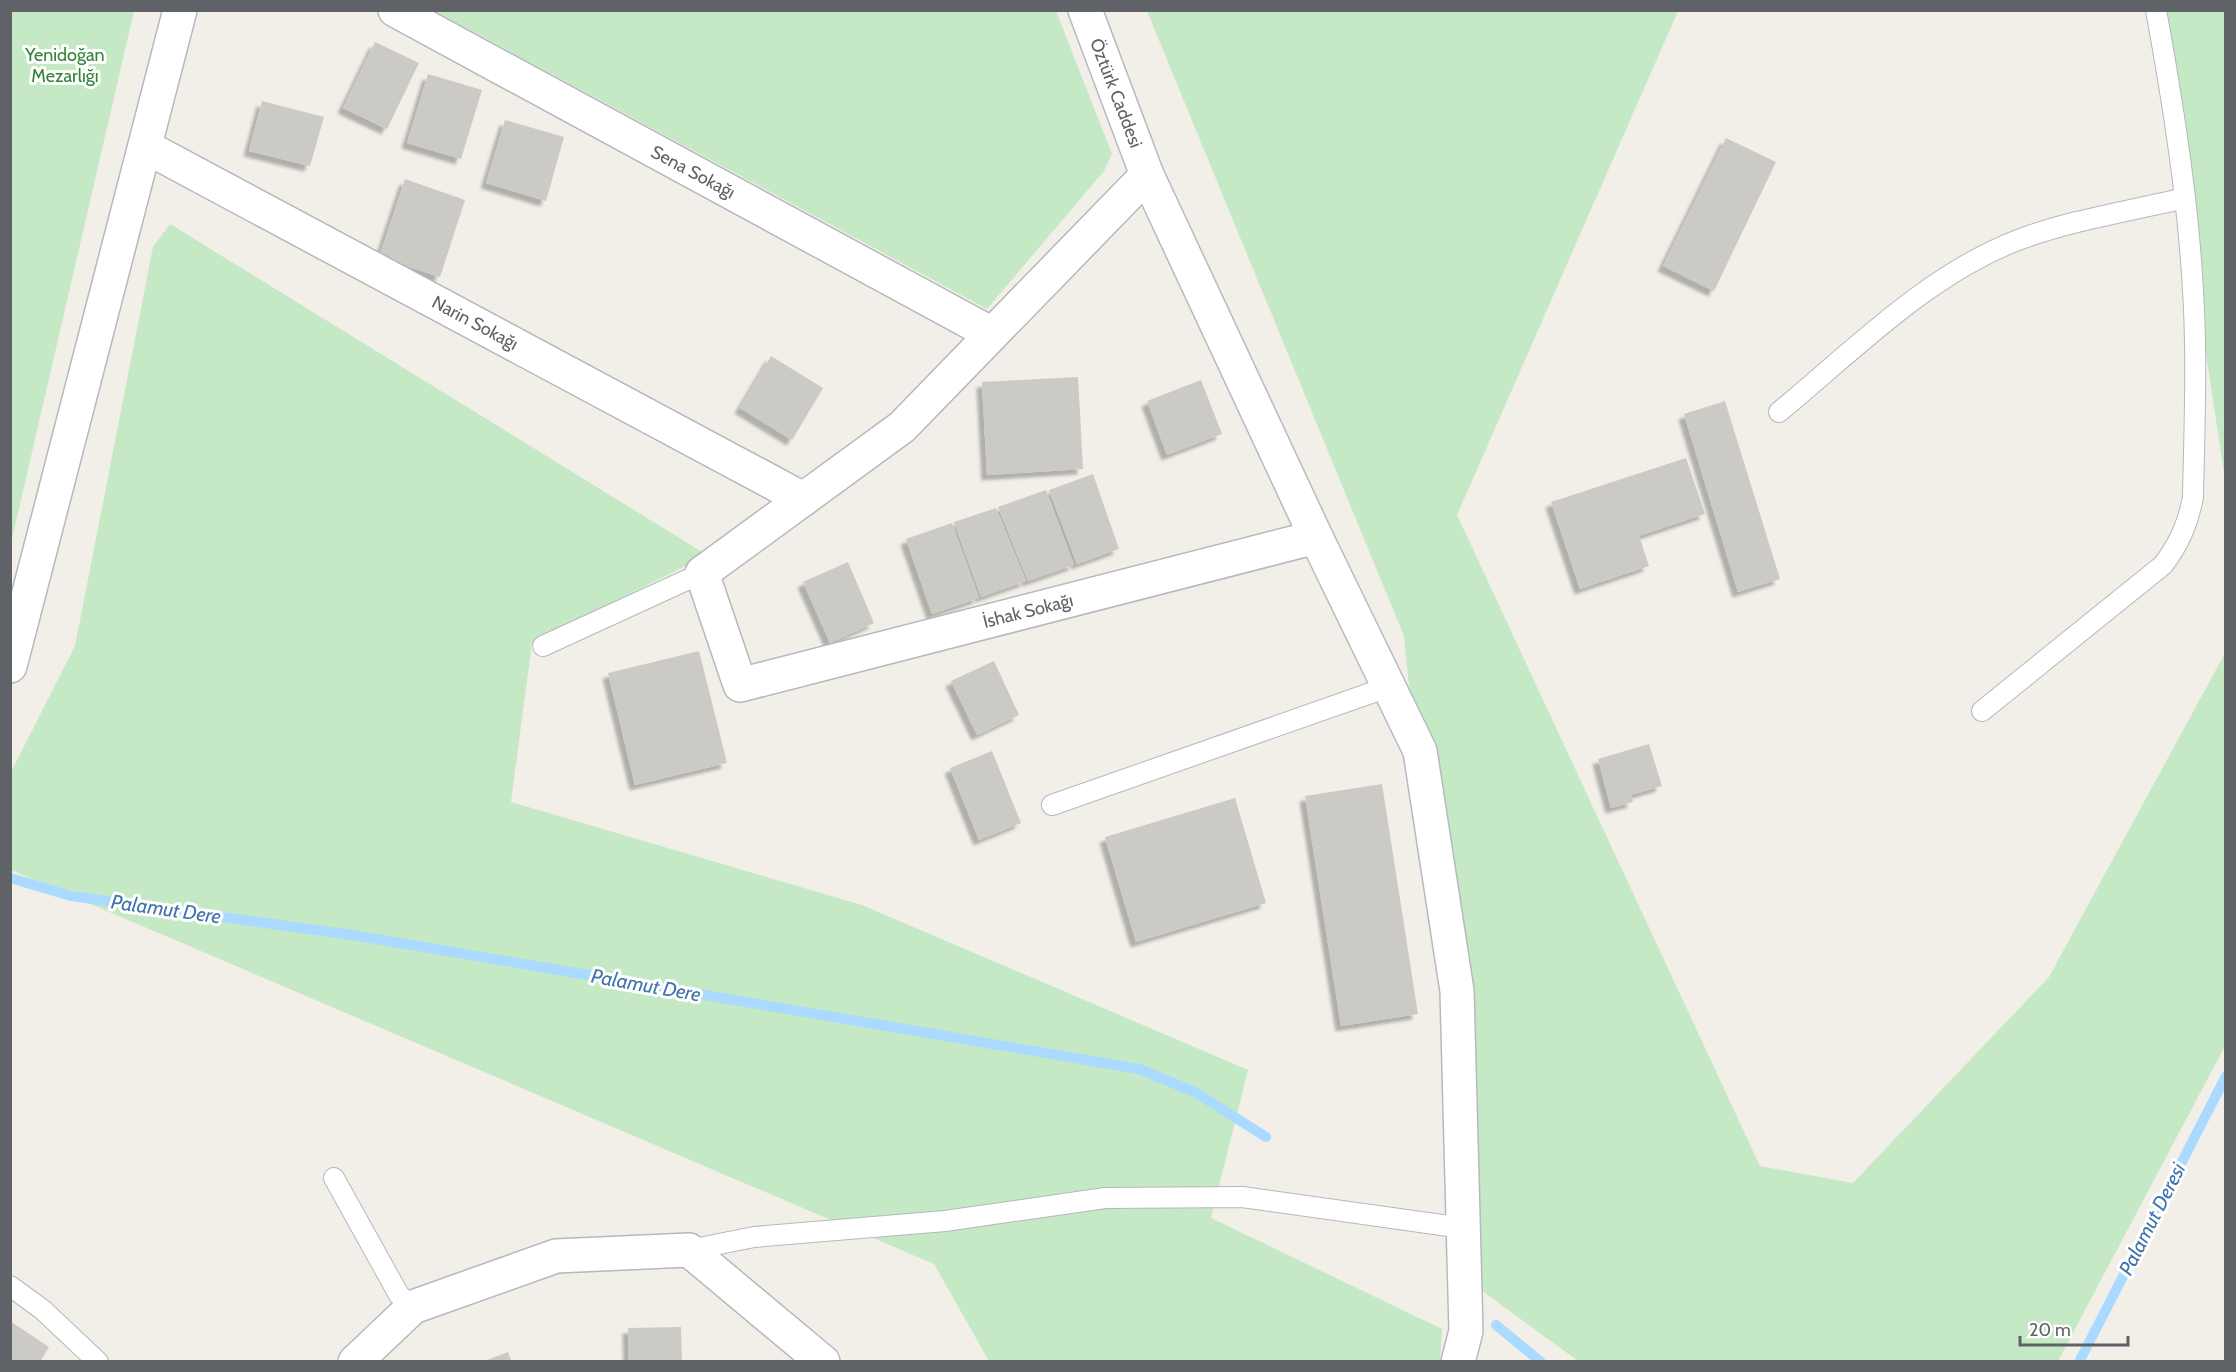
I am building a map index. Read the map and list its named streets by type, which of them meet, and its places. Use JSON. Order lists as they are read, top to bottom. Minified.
{"streets":{"street":["Öztürk Caddesi","Sena Sokağı","Narin Sokağı","İshak Sokağı"]},"crossings":[["Öztürk Caddesi","İshak Sokağı"]],"water":["Palamut Dere","Palamut Deresi"],"parks":["Yenidoğan Mezarlığı"],"scale_bar":"20 m"}
